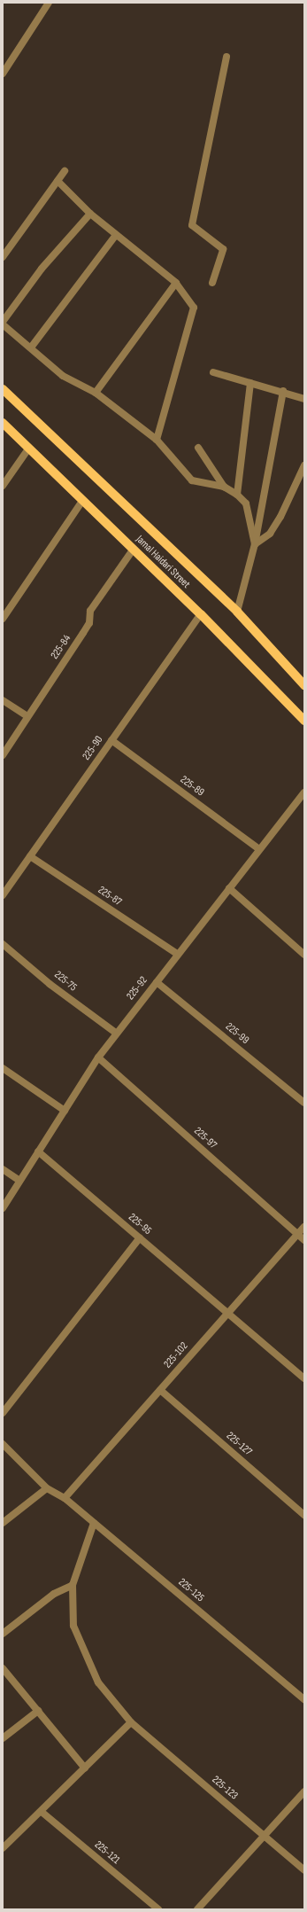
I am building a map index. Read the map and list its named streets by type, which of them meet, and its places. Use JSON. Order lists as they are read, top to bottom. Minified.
{"streets":{"main road":["Jamal Haidari Street"],"street":["225-84","225-90","225-89","225-87","225-75","225-92","225-99","225-97","225-95","225-102","225-127","225-125","225-123","225-121"]},"crossings":[["Jamal Haidari Street","225-84"],["Jamal Haidari Street","225-90"],["225-90","225-89"],["225-90","225-87"],["225-89","225-92"],["225-87","225-92"],["225-75","225-92"],["225-92","225-99"],["225-92","225-97"],["225-92","225-95"],["225-97","225-102"],["225-95","225-102"],["225-102","225-127"],["225-102","225-125"]]}
